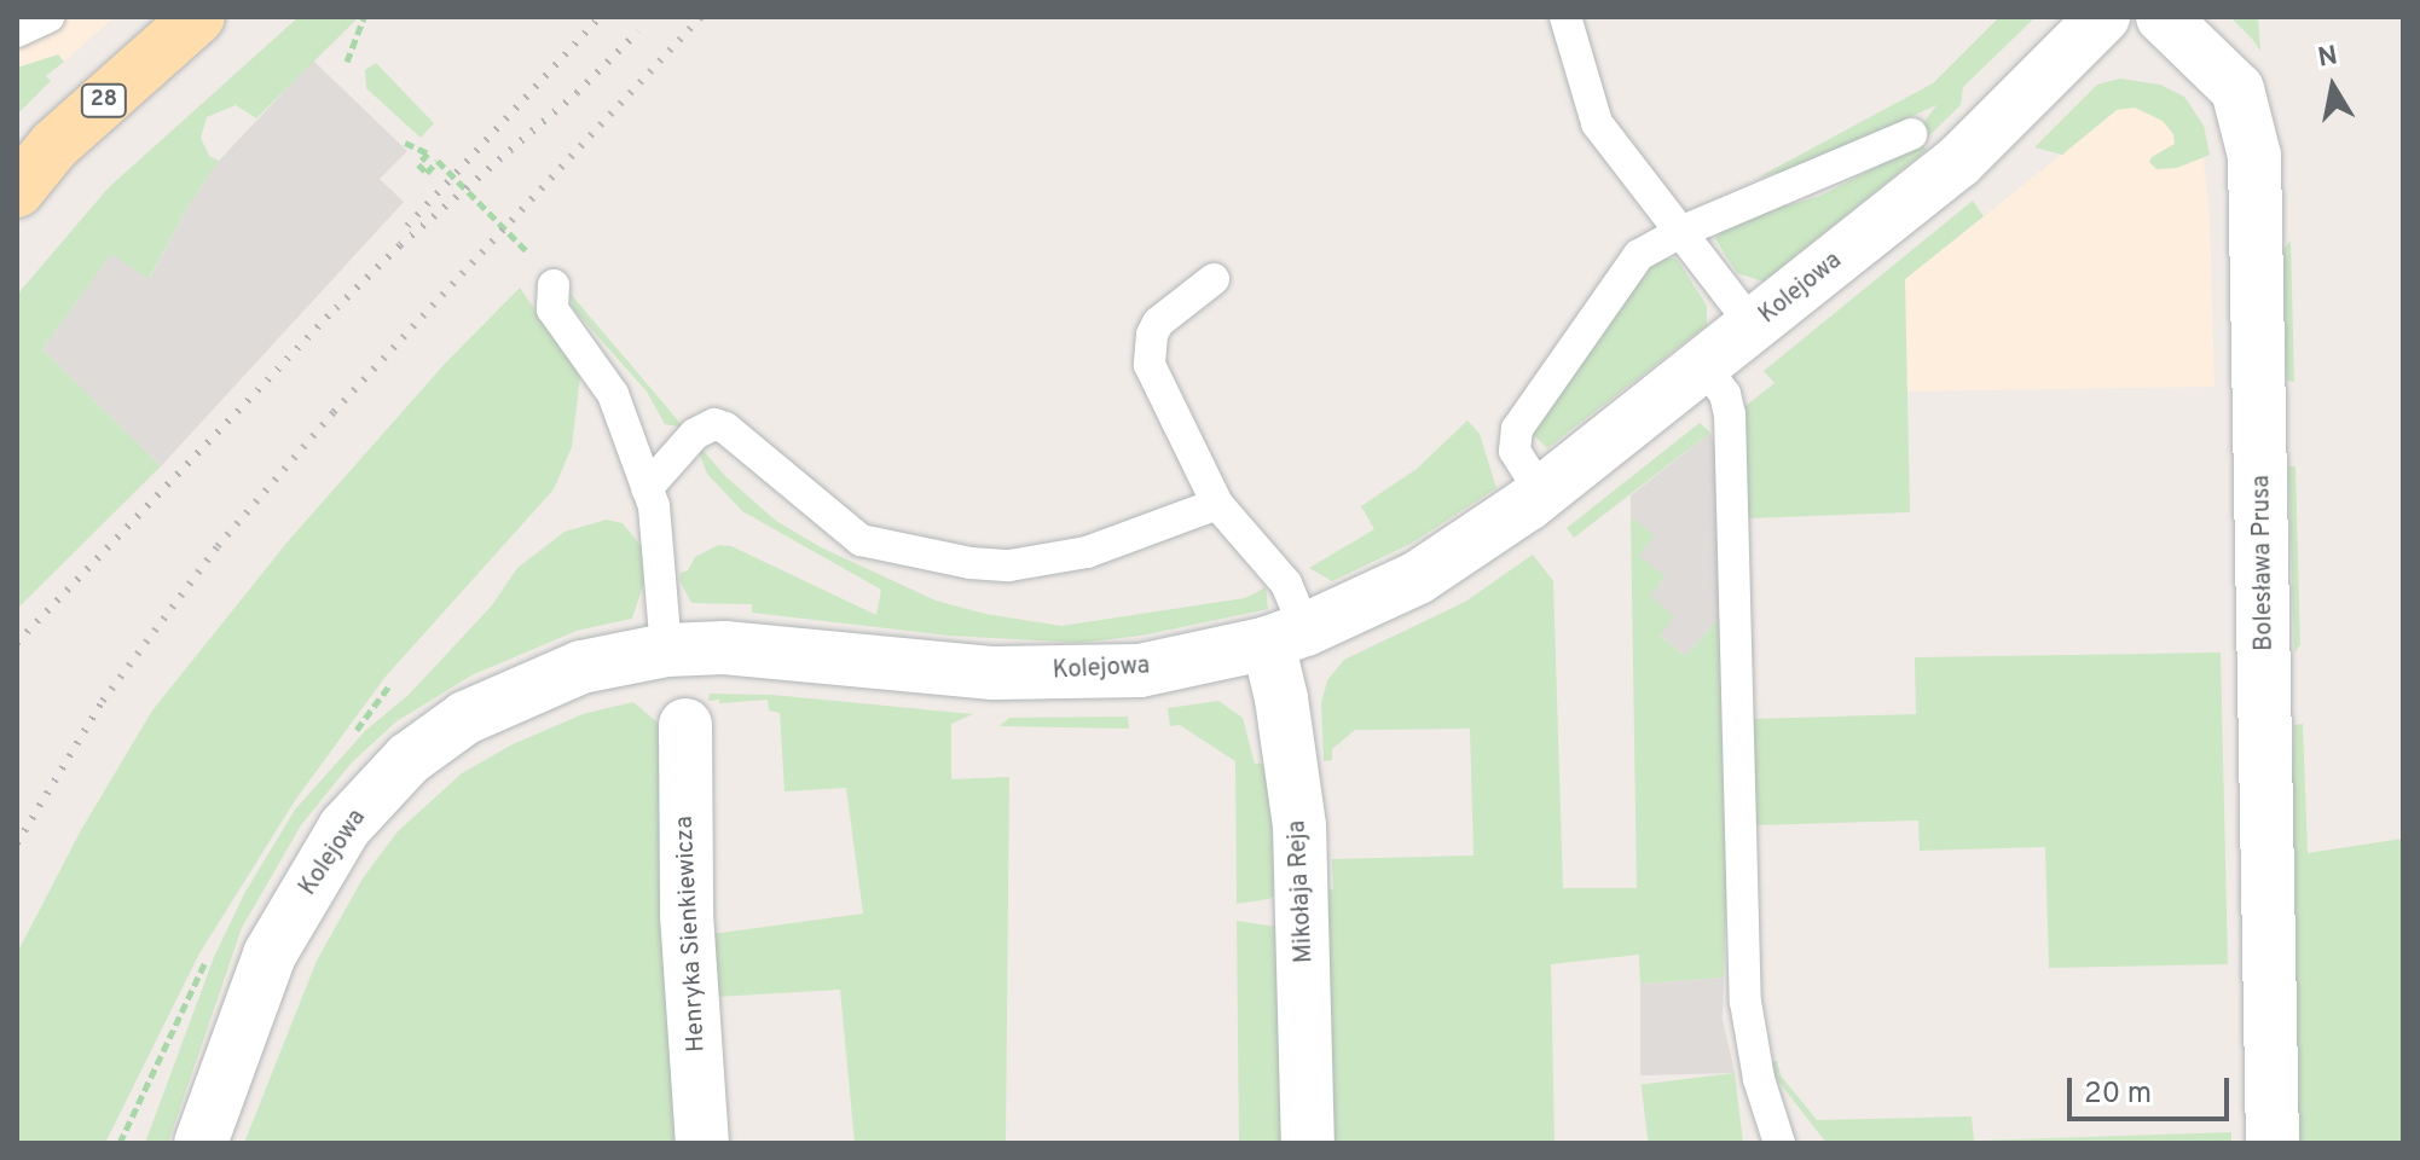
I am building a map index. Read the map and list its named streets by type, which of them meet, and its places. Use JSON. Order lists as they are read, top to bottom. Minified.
{"streets":{"main road":["28"],"street":["Kolejowa","Bolesława Prusa","Mikołaja Reja","Henryka Sienkiewicza"]},"crossings":[["Kolejowa","Mikołaja Reja"]],"scale_bar":"20 m","north":"top"}
